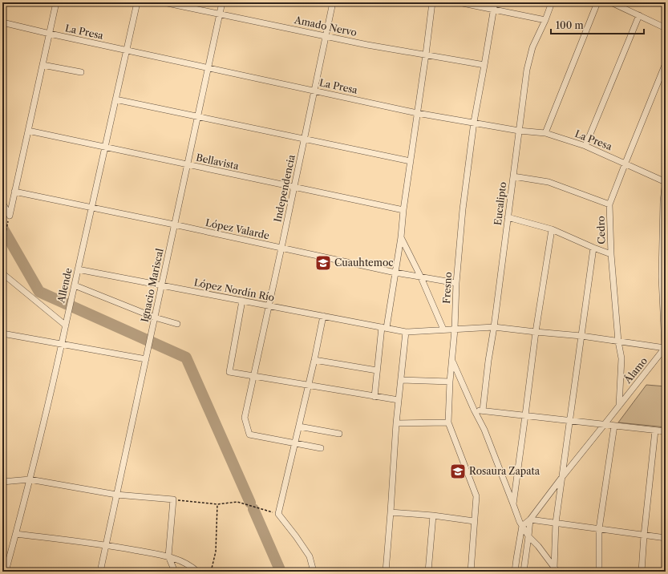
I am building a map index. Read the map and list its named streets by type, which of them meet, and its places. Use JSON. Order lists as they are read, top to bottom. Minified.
{"streets":{"street":["Amado Nervo","La Presa","Bellavista","Independencia","Eucalipto","López Valarde","Cedro","Allende","Ignacio Mariscal","Fresno","López Nordín Río","Álamo"]},"crossings":[["Amado Nervo","Independencia"],["Amado Nervo","Ignacio Mariscal"],["Amado Nervo","Fresno"],["La Presa","Independencia"],["La Presa","Eucalipto"],["La Presa","Cedro"],["La Presa","Allende"],["La Presa","Ignacio Mariscal"],["La Presa","Fresno"],["Bellavista","Independencia"],["Bellavista","Allende"],["Bellavista","Ignacio Mariscal"],["Independencia","López Valarde"],["Independencia","López Nordín Río"],["Eucalipto","López Nordín Río"],["López Valarde","Allende"],["López Valarde","Ignacio Mariscal"],["López Valarde","Fresno"],["Cedro","López Nordín Río"],["Cedro","Álamo"],["Allende","López Nordín Río"],["Ignacio Mariscal","López Nordín Río"],["Fresno","López Nordín Río"],["López Nordín Río","Álamo"]],"places":{"school or university":["Cuauhtemoc","Rosaura Zapata"]},"scale_bar":"100 m"}
